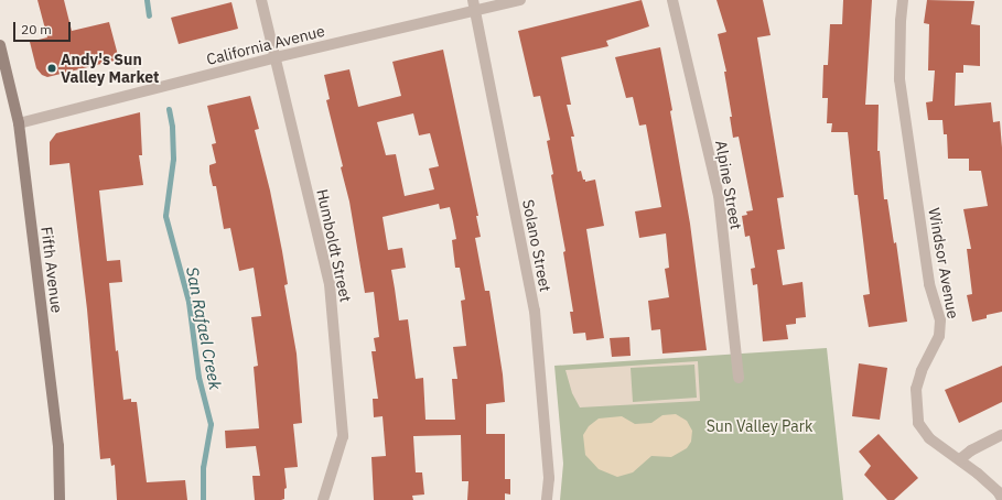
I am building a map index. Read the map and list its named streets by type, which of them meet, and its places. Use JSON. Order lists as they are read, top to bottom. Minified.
{"streets":{"street":["California Avenue","Alpine Street","Humboldt Street","Solano Street","Windsor Avenue","Fifth Avenue"]},"crossings":[["California Avenue","Humboldt Street"],["California Avenue","Solano Street"],["California Avenue","Fifth Avenue"]],"water":["San Rafael Creek"],"parks":["Sun Valley Park"],"places":["Andy's Sun Valley Market"],"scale_bar":"20 m"}
